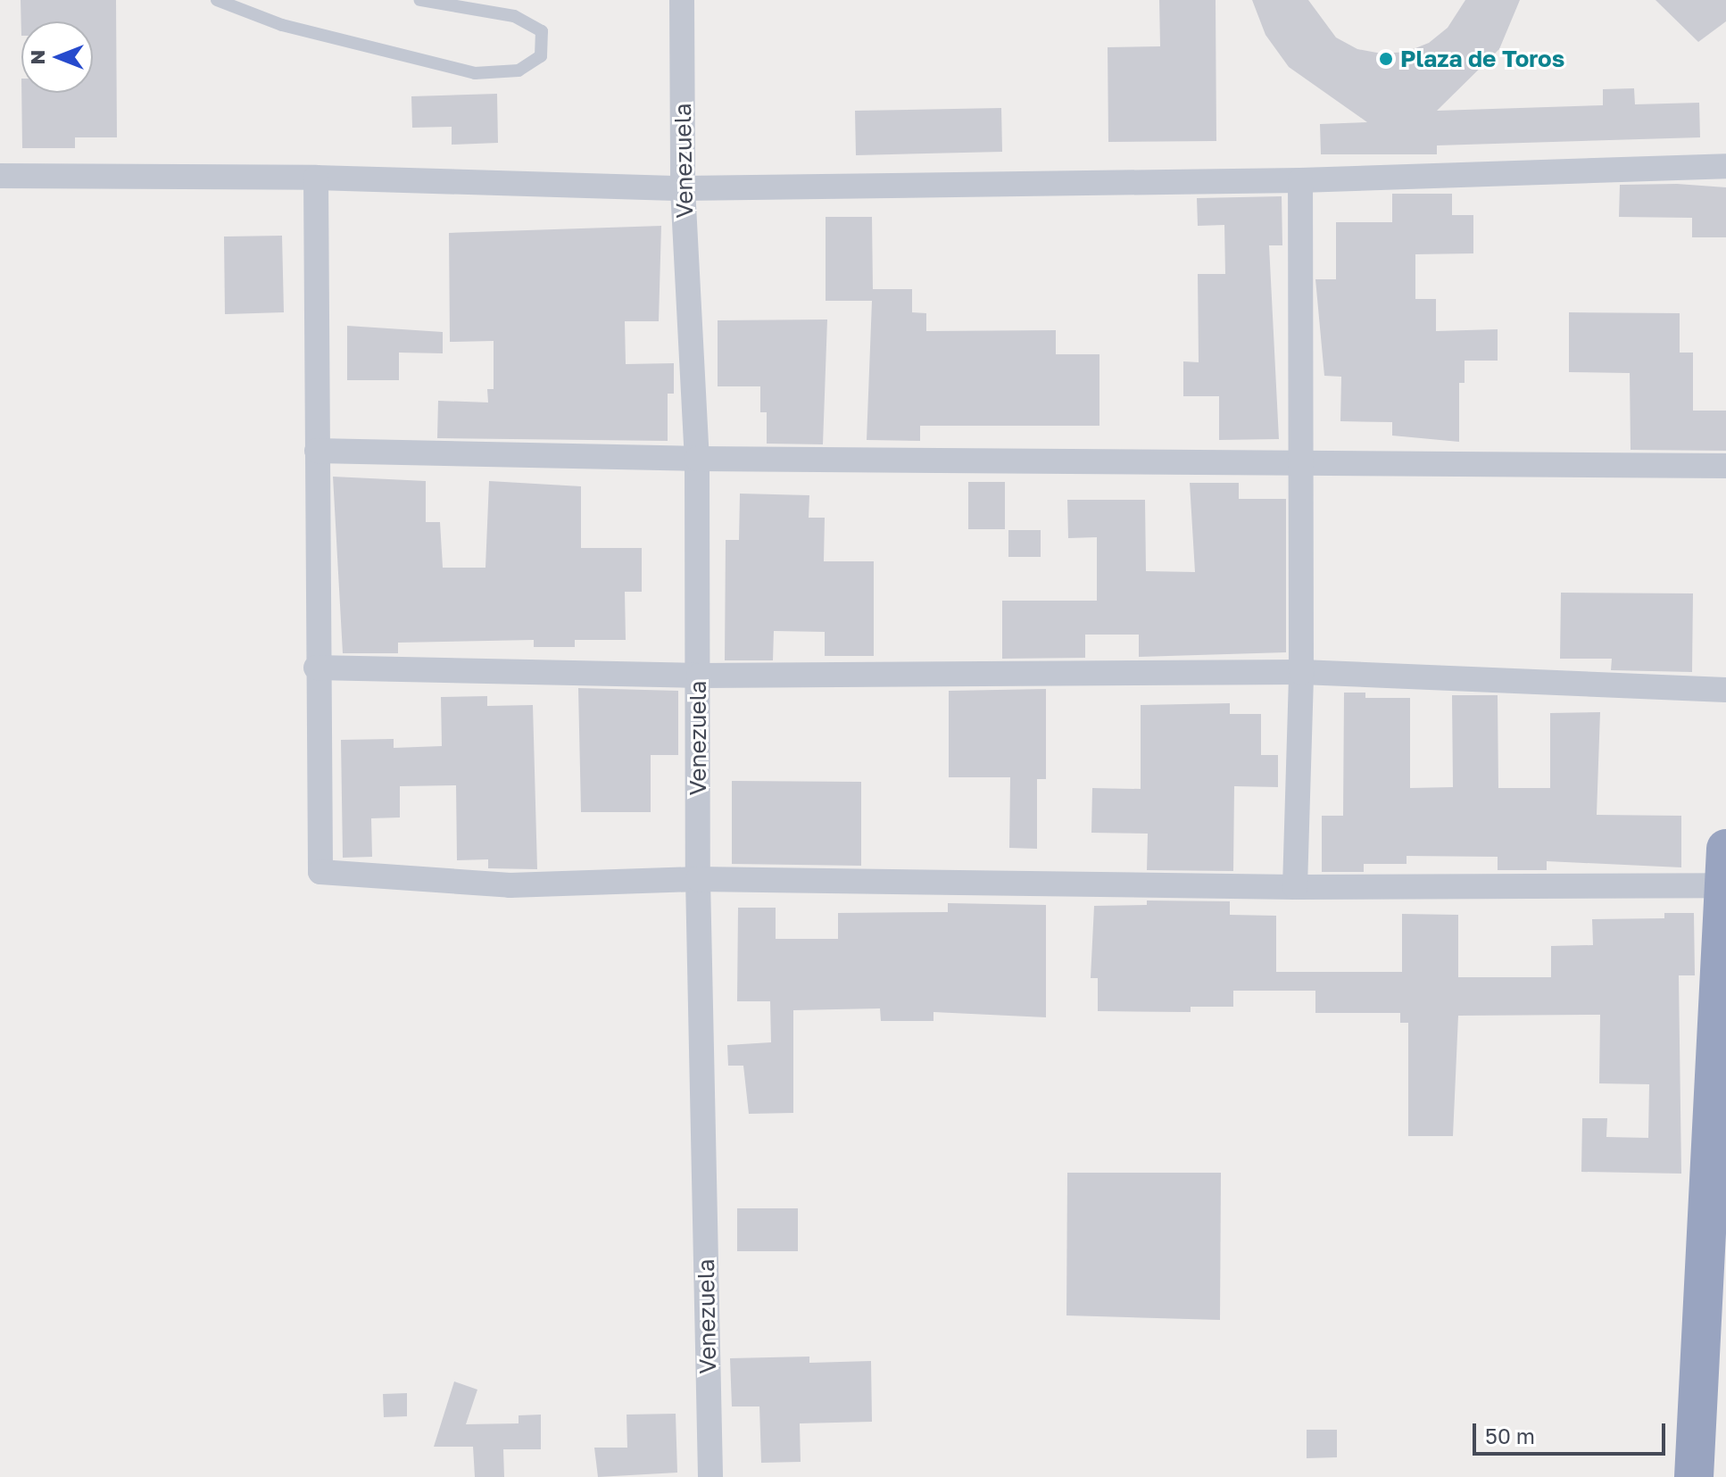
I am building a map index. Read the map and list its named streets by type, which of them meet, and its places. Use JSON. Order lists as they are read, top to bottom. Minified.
{"streets":{"street":["Venezuela"]},"places":["Plaza de Toros"],"scale_bar":"50 m","north":"left"}
